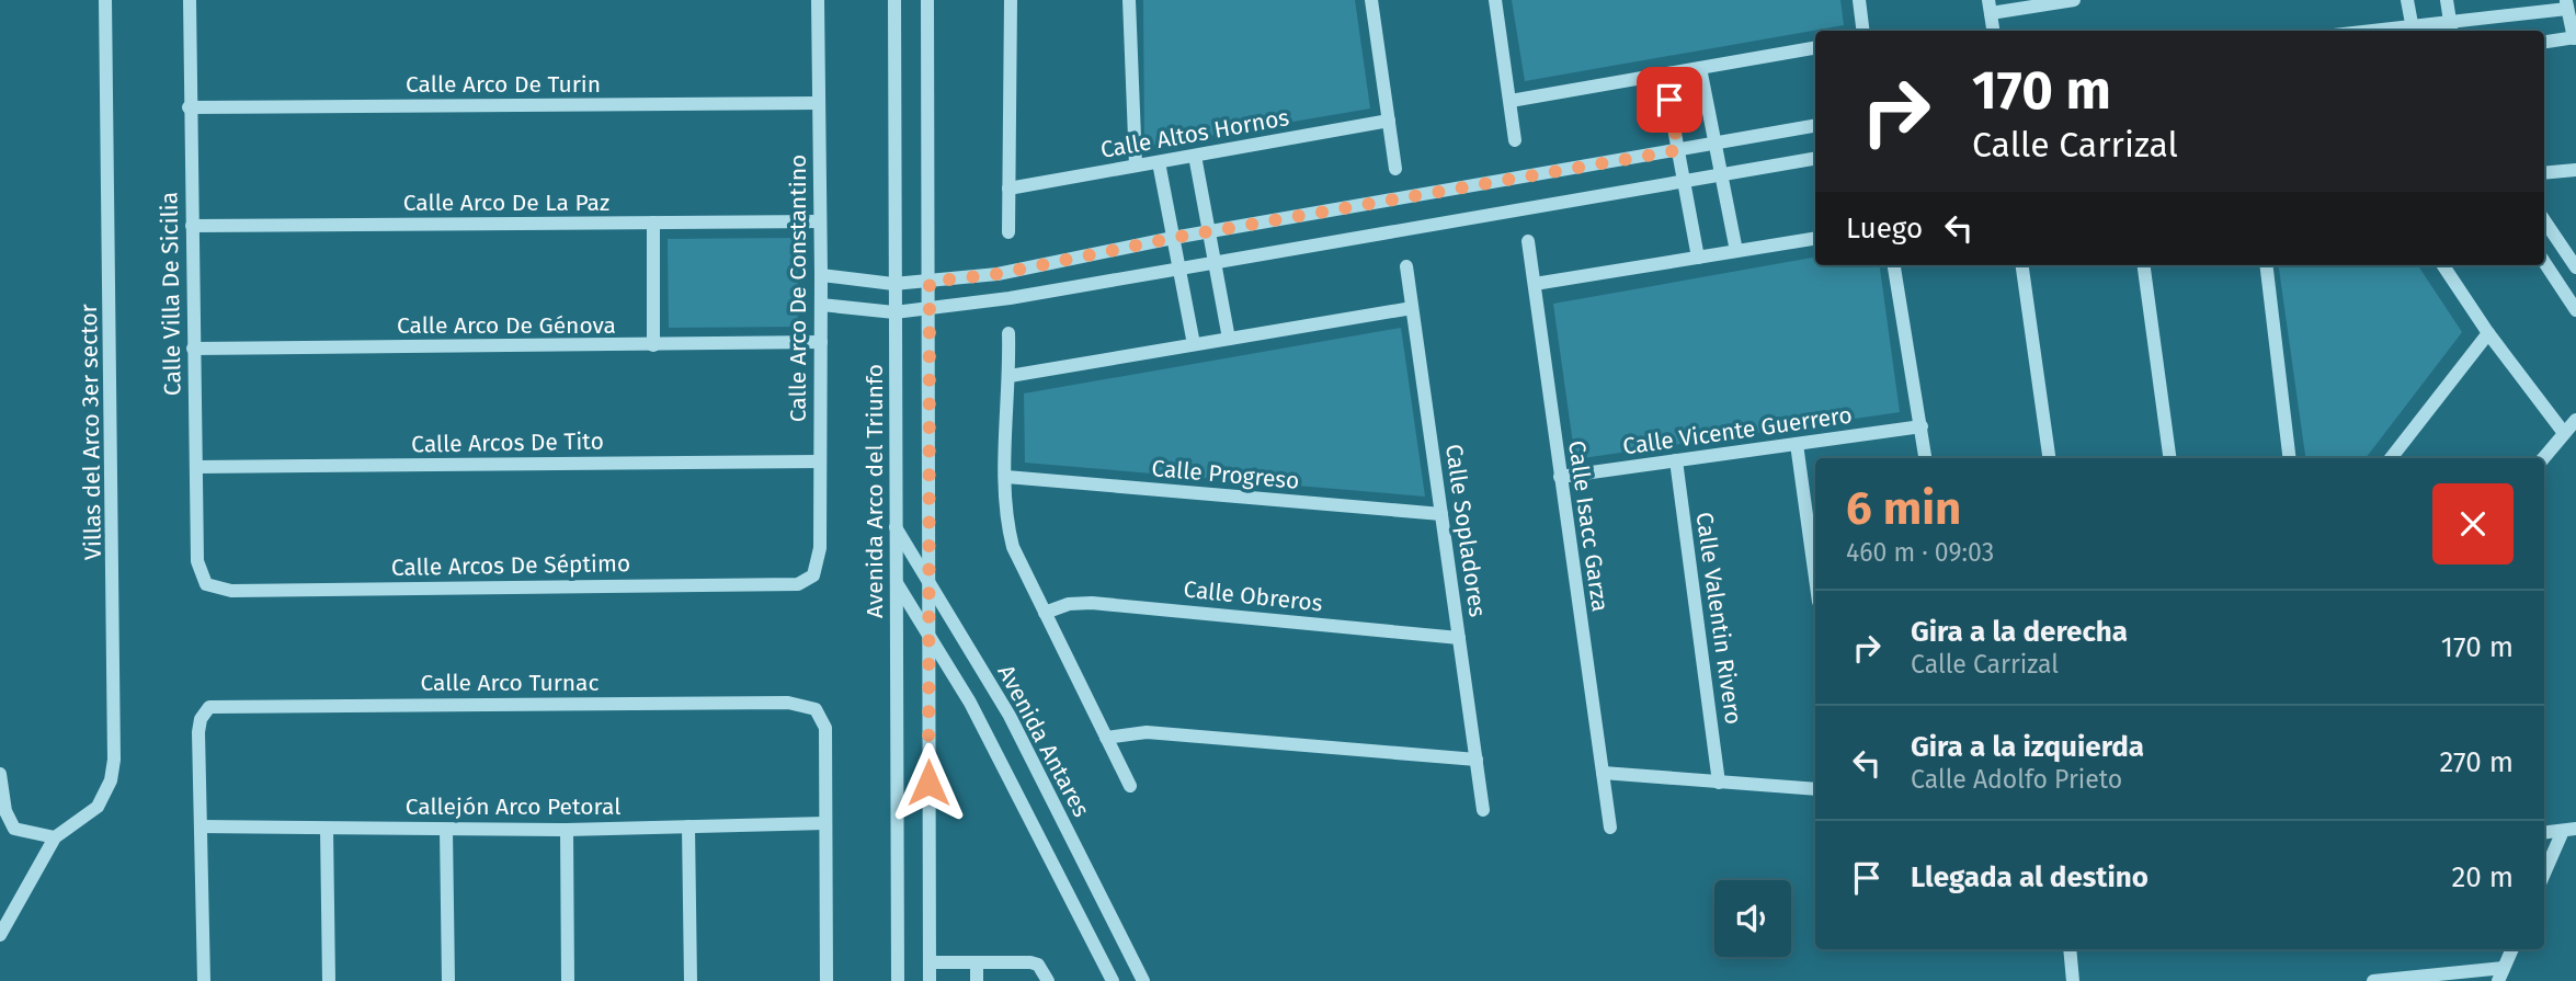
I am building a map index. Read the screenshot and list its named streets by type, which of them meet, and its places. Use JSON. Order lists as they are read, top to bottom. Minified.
{"streets":{"street":["Calle Arco De Turin","Calle Altos Hornos","Calle Arco De La Paz","Calle Arco De Constantino","Calle Villa De Sicilia","Calle Arco De Génova","Calle Vicente Guerrero","Villas del Arco 3er sector","Calle Arcos De Tito","Calle Progreso","Avenida Arco del Triunfo","Calle Isacc Garza","Calle Sopladores","Calle Arcos De Séptimo","Calle Obreros","Calle Valentin Rivero","Calle Arco Turnac","Avenida Antares","Callejón Arco Petoral"]},"crossings":[["Calle Arco De Turin","Calle Arco De Constantino"],["Calle Arco De Turin","Calle Villa De Sicilia"],["Calle Arco De La Paz","Calle Arco De Constantino"],["Calle Arco De La Paz","Calle Villa De Sicilia"],["Calle Arco De Constantino","Calle Arco De Génova"],["Calle Arco De Constantino","Calle Arcos De Tito"],["Calle Arco De Constantino","Calle Arcos De Séptimo"],["Calle Villa De Sicilia","Calle Arco De Génova"],["Calle Villa De Sicilia","Calle Arcos De Tito"],["Calle Villa De Sicilia","Calle Arcos De Séptimo"],["Calle Vicente Guerrero","Calle Isacc Garza"],["Calle Vicente Guerrero","Calle Valentin Rivero"],["Calle Progreso","Calle Sopladores"],["Avenida Arco del Triunfo","Avenida Antares"],["Calle Sopladores","Calle Obreros"],["Calle Arco Turnac","Callejón Arco Petoral"]],"page":{"turn":["170 m","Calle Carrizal"],"then":"Luego","heading":["6 min","460 m · 09:03"],"list":[{"name":"Gira a la derecha","note":"Calle Carrizal","value":"170 m"},{"name":"Gira a la izquierda","note":"Calle Adolfo Prieto","value":"270 m"},{"name":"Llegada al destino","value":"20 m"}]}}
